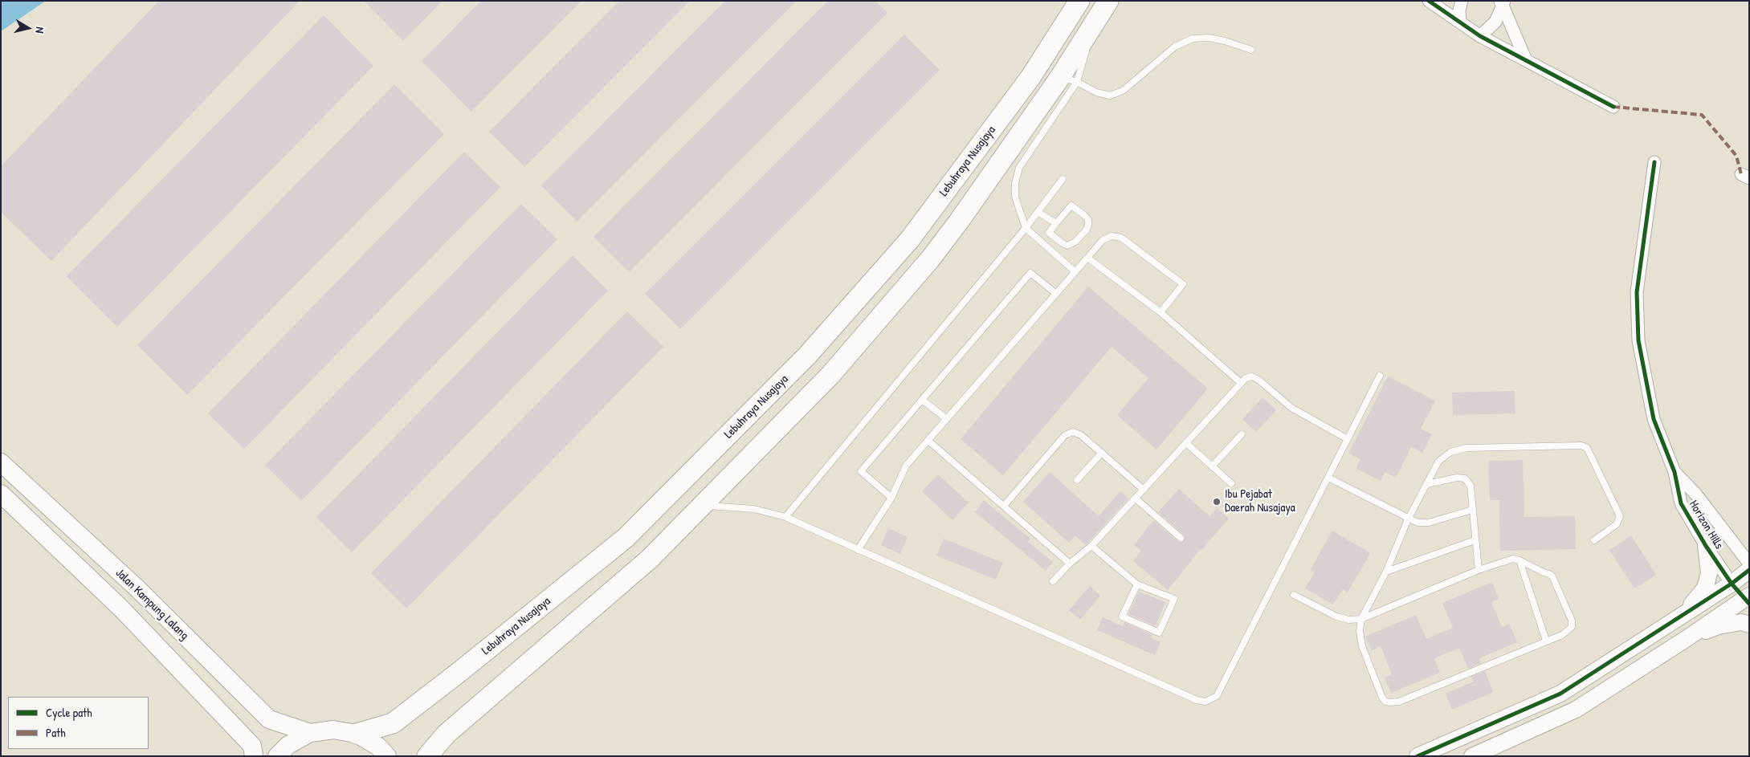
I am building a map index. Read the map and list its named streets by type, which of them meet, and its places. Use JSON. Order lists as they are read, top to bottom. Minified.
{"streets":{"main road":["Lebuhraya Nusajaya","Jalan Kampung Lalang"],"street":["Horizon Hills"]},"places":["Ibu Pejabat Daerah Nusajaya"],"legend":["Cycle path","Path"],"north":"right"}
